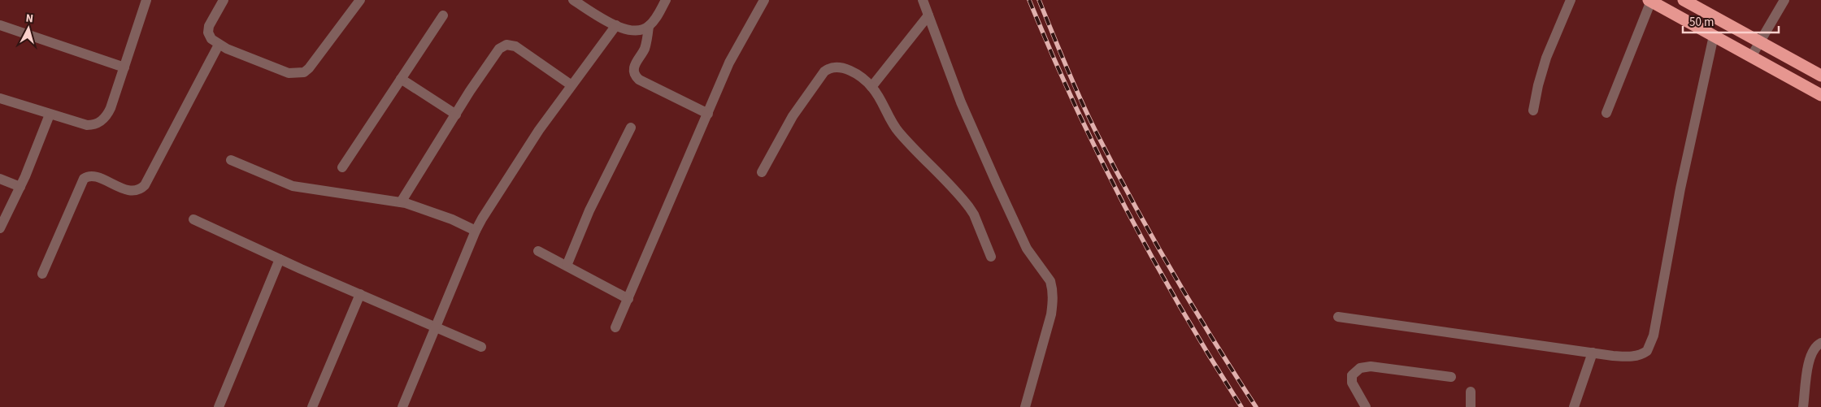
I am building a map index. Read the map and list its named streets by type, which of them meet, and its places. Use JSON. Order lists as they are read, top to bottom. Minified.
{"scale_bar":"50 m","north":"top"}
